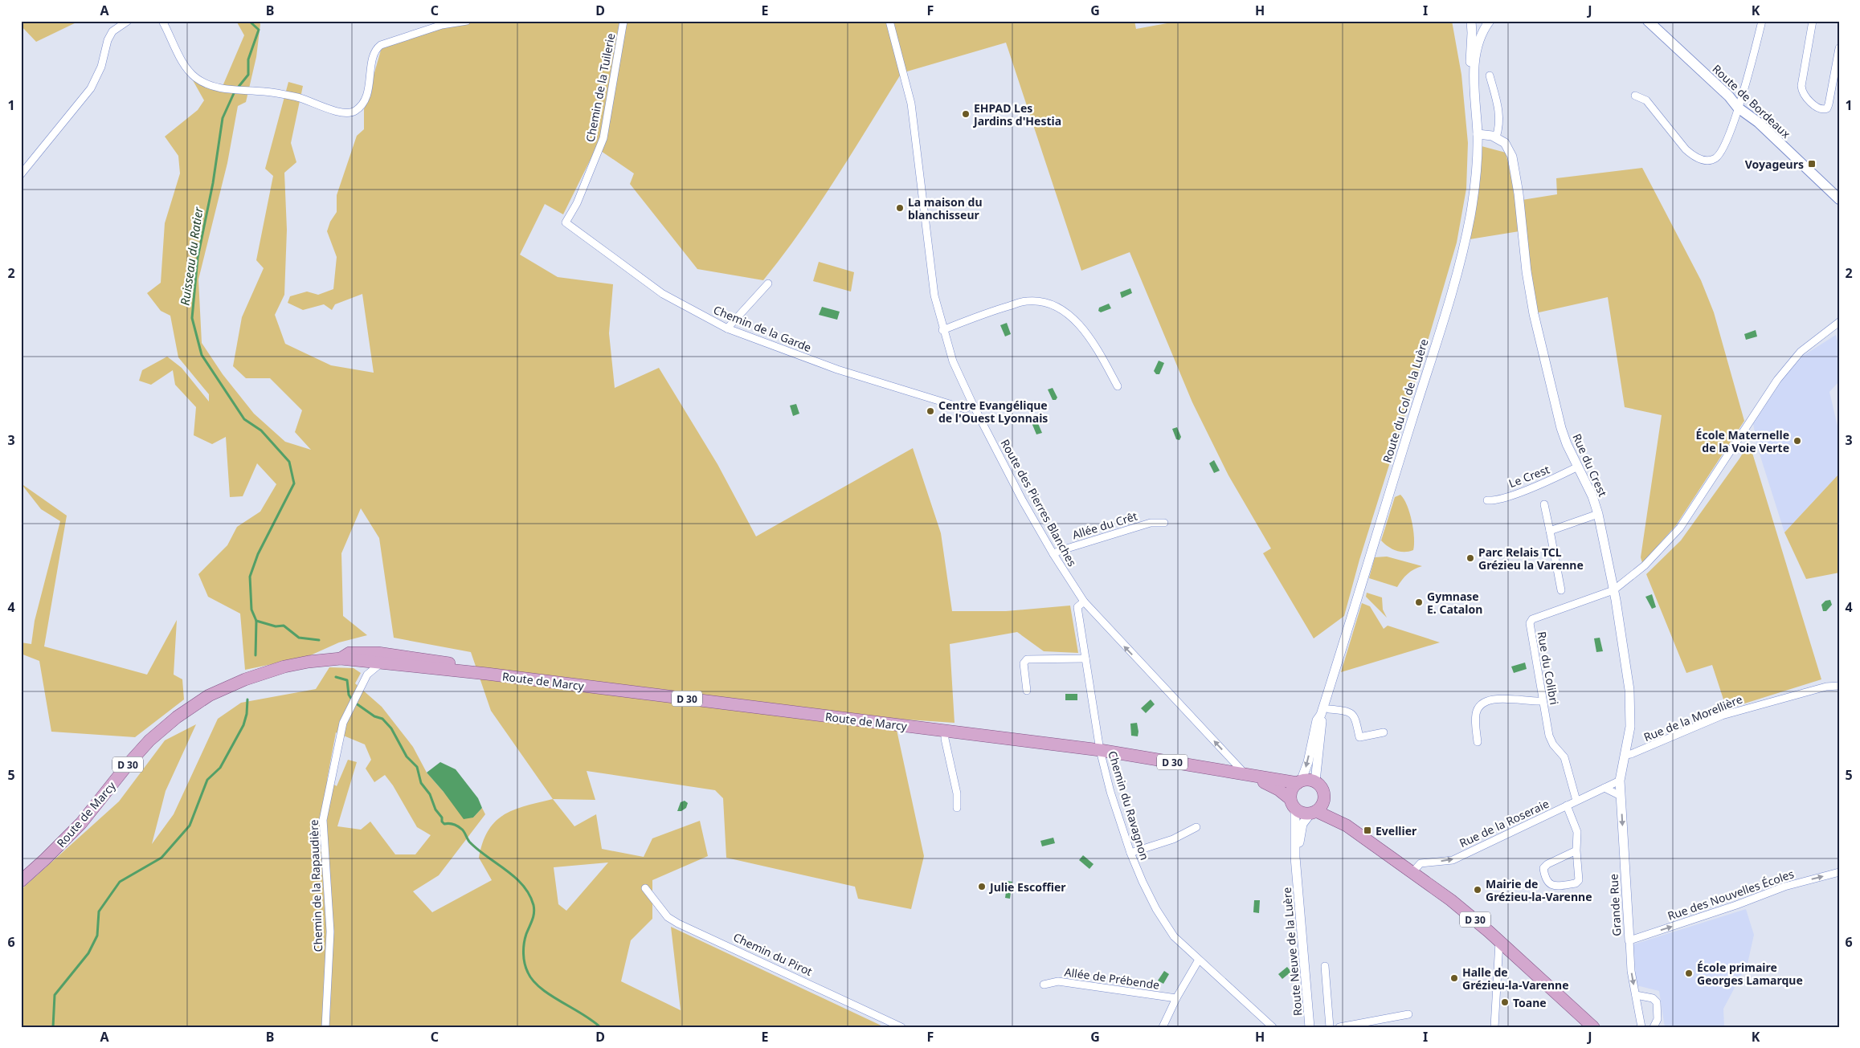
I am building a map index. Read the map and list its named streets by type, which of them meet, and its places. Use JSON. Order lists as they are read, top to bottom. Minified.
{"streets":{"main road":["Route de Bordeaux","Route de Marcy","D 30"],"street":["Chemin de la Tuilerie","Chemin de la Garde","Route du Col de la Luère","Rue du Crest","Le Crest","Route des Pierres Blanches","Allée du Crêt","Rue du Colibri","Rue de la Morellière","Chemin du Ravagnon","Rue de la Roseraie","Chemin de la Rapaudière","Rue des Nouvelles Écoles","Grande Rue","Route Neuve de la Luère","Chemin du Pirot","Allée de Prébende"]},"crossings":[["Chemin de la Tuilerie","Chemin de la Garde"],["Chemin de la Garde","Route des Pierres Blanches"],["Route du Col de la Luère","Route de Marcy"],["Route du Col de la Luère","D 30"],["Route du Col de la Luère","Route Neuve de la Luère"],["Rue du Crest","Le Crest"],["Rue du Crest","Rue du Colibri"],["Rue du Crest","Rue de la Morellière"],["Rue du Crest","Rue de la Roseraie"],["Rue du Crest","Grande Rue"],["Route des Pierres Blanches","Allée du Crêt"],["Route des Pierres Blanches","Route de Marcy"],["Route des Pierres Blanches","Chemin du Ravagnon"],["Rue du Colibri","Rue de la Roseraie"],["Route de Marcy","D 30"],["Route de Marcy","Chemin du Ravagnon"],["Route de Marcy","Chemin de la Rapaudière"],["Route de Marcy","Route Neuve de la Luère"],["D 30","Rue de la Roseraie"],["D 30","Route Neuve de la Luère"],["Rue de la Roseraie","Grande Rue"],["Rue des Nouvelles Écoles","Grande Rue"]],"one_way":["Rue de la Roseraie","Rue des Nouvelles Écoles","Grande Rue"],"water":["Ruisseau du Ratier"],"places":{"other":["EHPAD Les Jardins d'Hestia","La maison du blanchisseur","Centre Evangélique de l'Ouest Lyonnais","École Maternelle de la Voie Verte","Parc Relais TCL Grézieu la Varenne","Gymnase E. Catalon","Julie Escoffier","Mairie de Grézieu-la-Varenne","École primaire Georges Lamarque","Halle de Grézieu-la-Varenne","Toane"],"transit":["Voyageurs","Evellier"]},"grid":{"columns":["A","B","C","D","E","F","G","H","I","J","K"],"rows":["1","2","3","4","5","6"]}}
